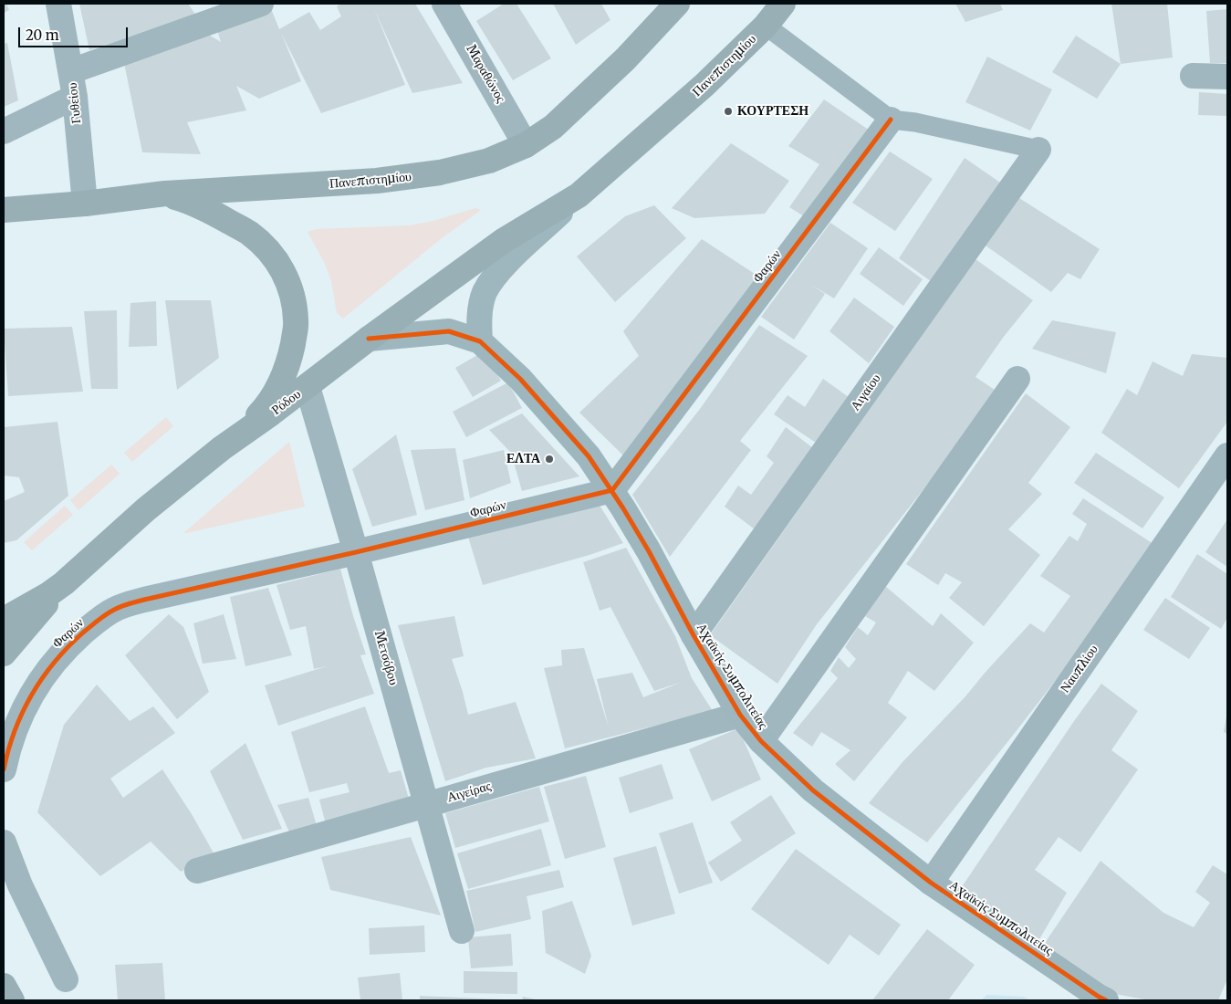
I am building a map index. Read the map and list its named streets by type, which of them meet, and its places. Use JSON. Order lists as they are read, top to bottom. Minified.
{"streets":{"main road":["Πανεπιστημίου","Ρόδου"],"street":["Μαραθώνος","Γυθείου","Φαρών","Αιγαίου","Μετσόβου","Ναυπλίου","Αχαϊκής Συμπολιτείας","Αιγείρας"]},"crossings":[["Πανεπιστημίου","Μαραθώνος"],["Πανεπιστημίου","Γυθείου"],["Πανεπιστημίου","Ρόδου"],["Φαρών","Μετσόβου"],["Φαρών","Αχαϊκής Συμπολιτείας"],["Αιγαίου","Αχαϊκής Συμπολιτείας"],["Ρόδου","Μετσόβου"],["Μετσόβου","Αιγείρας"],["Ναυπλίου","Αχαϊκής Συμπολιτείας"],["Αχαϊκής Συμπολιτείας","Αιγείρας"]],"places":["ΚΟΥΡΤΕΣΗ","ΕΛΤΑ"],"scale_bar":"20 m"}
